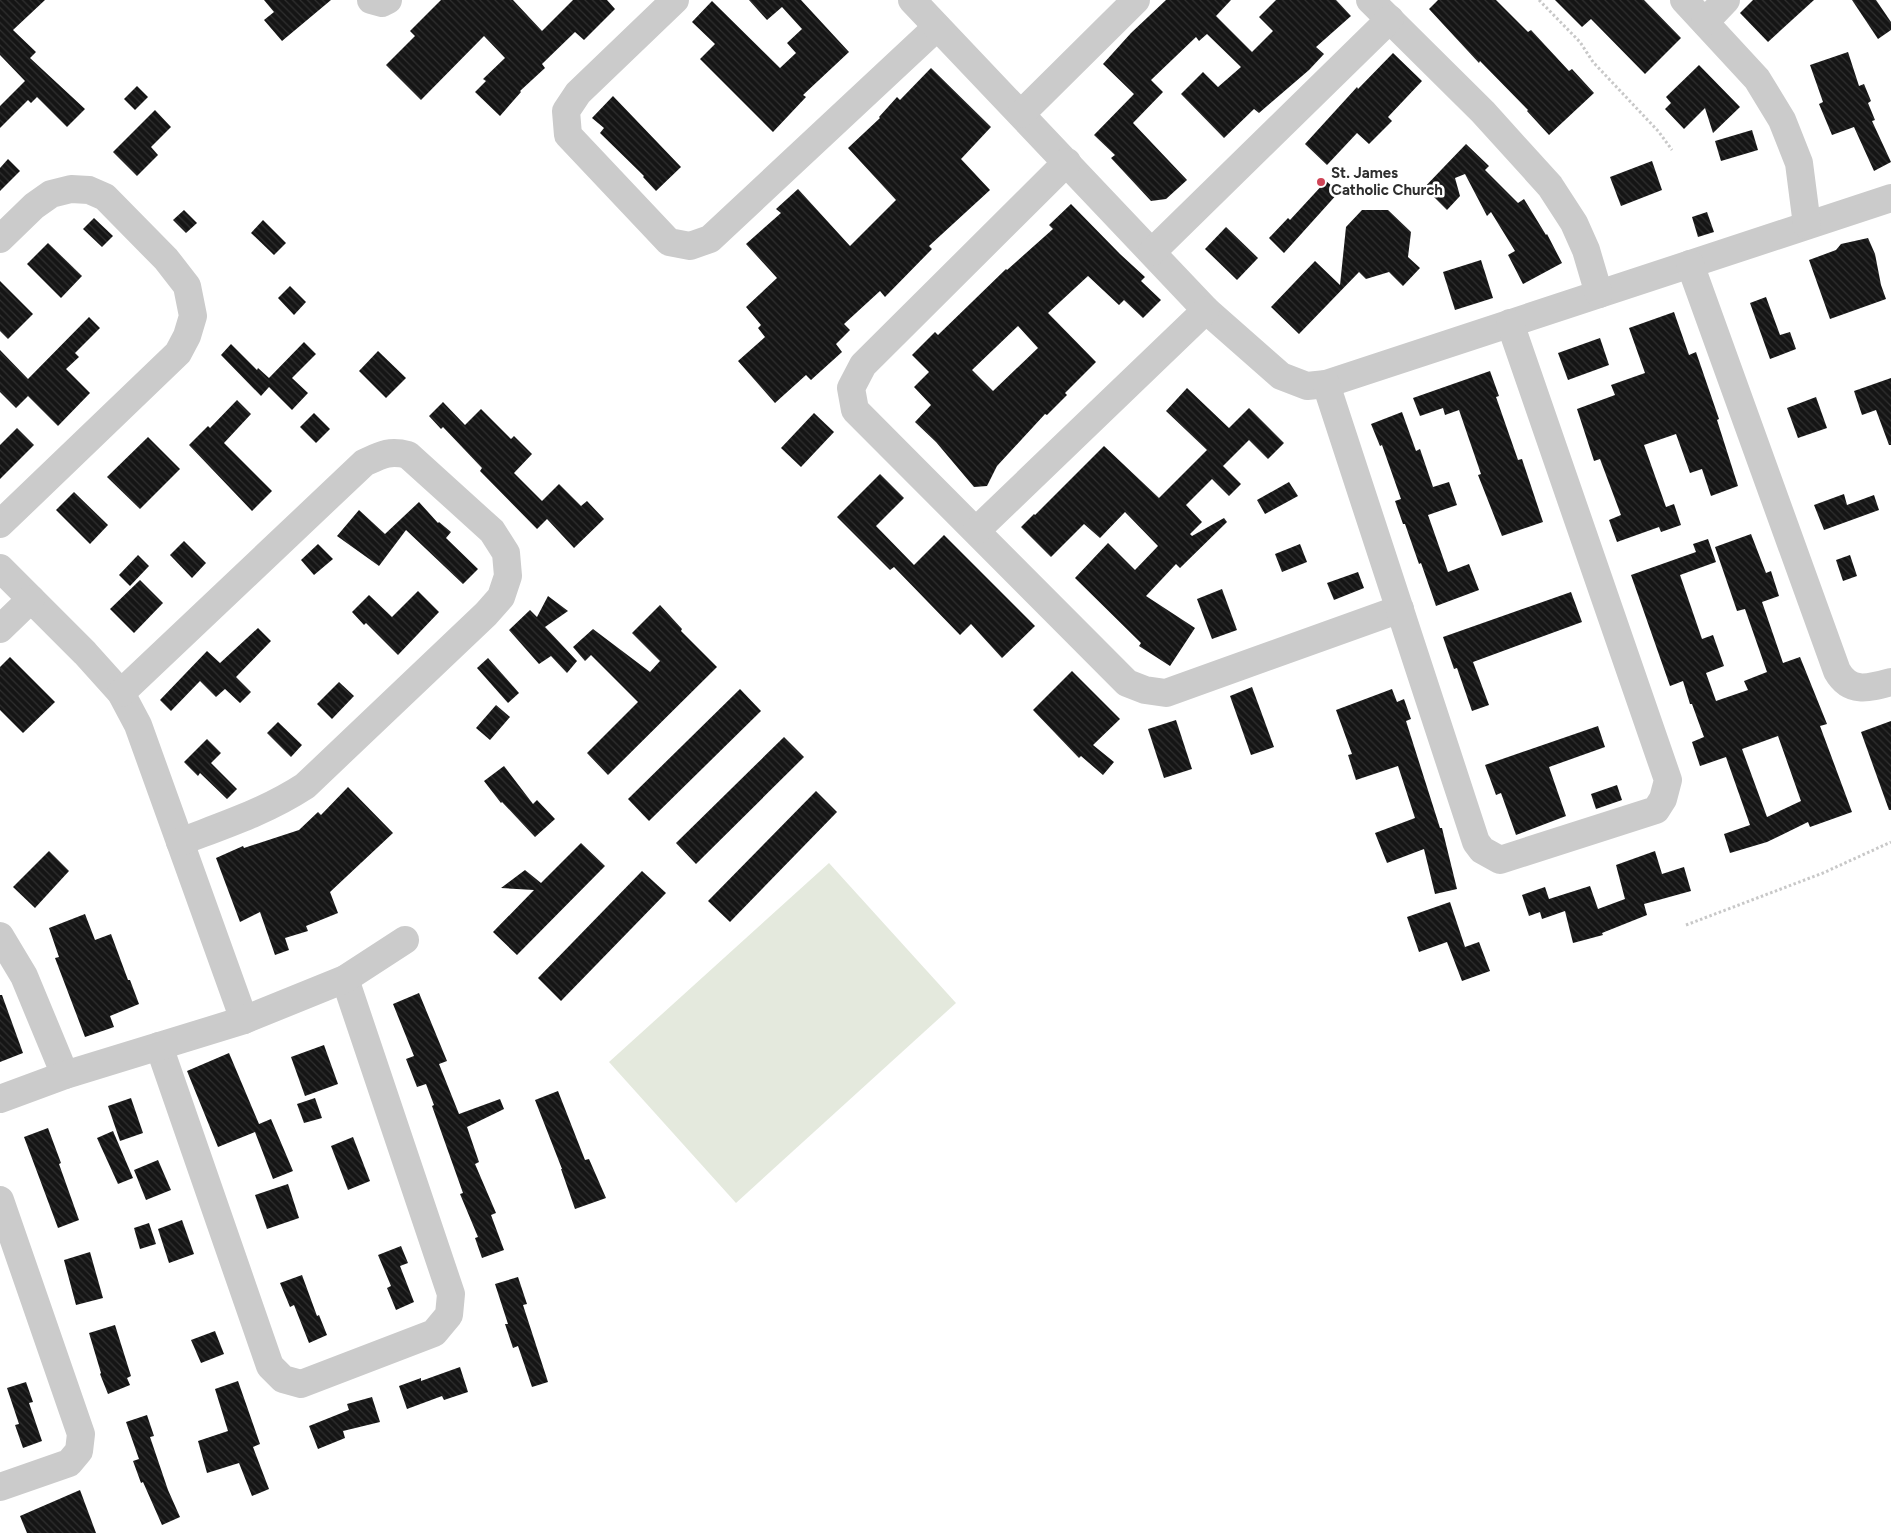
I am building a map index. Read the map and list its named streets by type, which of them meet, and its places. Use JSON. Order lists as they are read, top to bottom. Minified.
{"places":["St. James Catholic Church"]}
